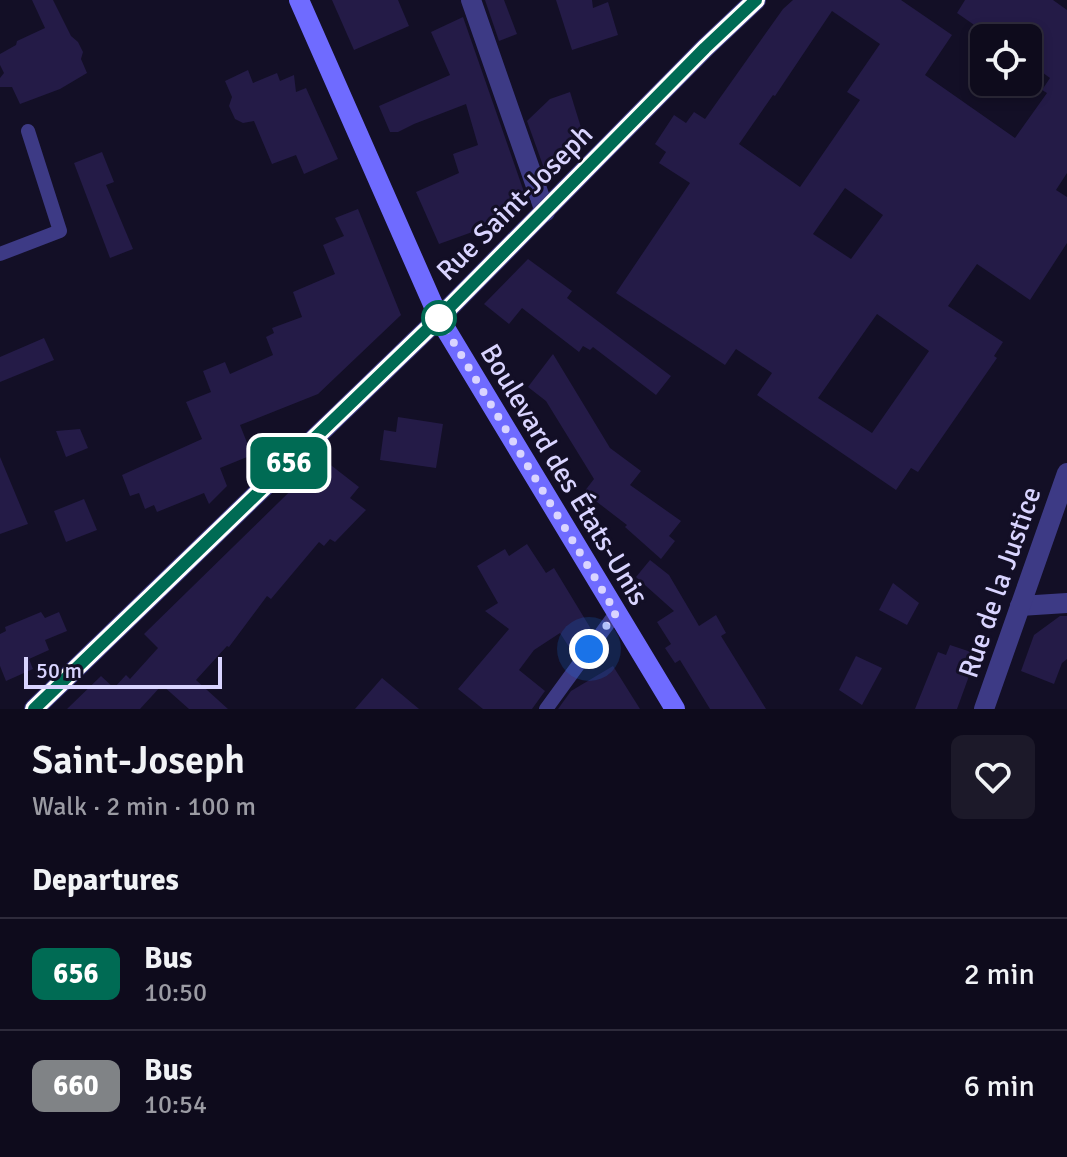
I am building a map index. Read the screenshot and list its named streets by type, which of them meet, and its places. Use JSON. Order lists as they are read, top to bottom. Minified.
{"streets":{"street":["Rue Saint-Joseph","Boulevard des États-Unis","Rue de la Justice"]},"crossings":[["Rue Saint-Joseph","Boulevard des États-Unis"]],"lines":["bus line 656"],"scale_bar":"50 m","page":{"on_map":"656","scale":"50 m","heading":[["Saint-Joseph","Walk · 2 min · 100 m"],"Departures"],"list":[{"mark":"656","name":"Bus","note":"10:50","value":"2 min"},{"mark":"660","name":"Bus","note":"10:54","value":"6 min"}]}}
